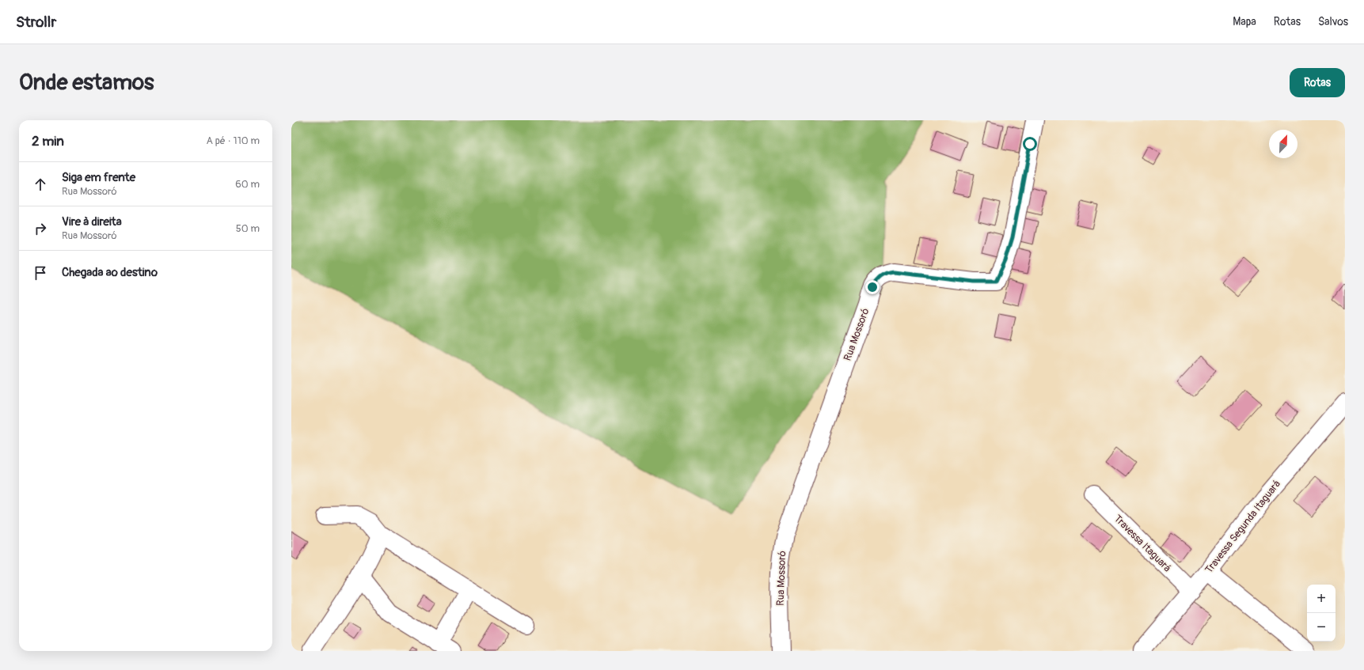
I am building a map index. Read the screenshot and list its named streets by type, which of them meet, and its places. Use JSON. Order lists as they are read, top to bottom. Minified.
{"streets":{"street":["Rua Mossoró","Travessa Segunda Itaguará","Travessa Itaguará"]},"crossings":[["Travessa Segunda Itaguará","Travessa Itaguará"]],"north":"top right","page":{"header":"Strollr","nav":["Mapa","Rotas","Salvos"],"buttons":"Rotas","title":"Onde estamos","heading":["2 min","A pé · 110 m"],"list":[["Siga em frente","Rua Mossoró","60 m"],["Vire à direita","Rua Mossoró","50 m"],"Chegada ao destino"],"map_buttons":["+","−"]}}
